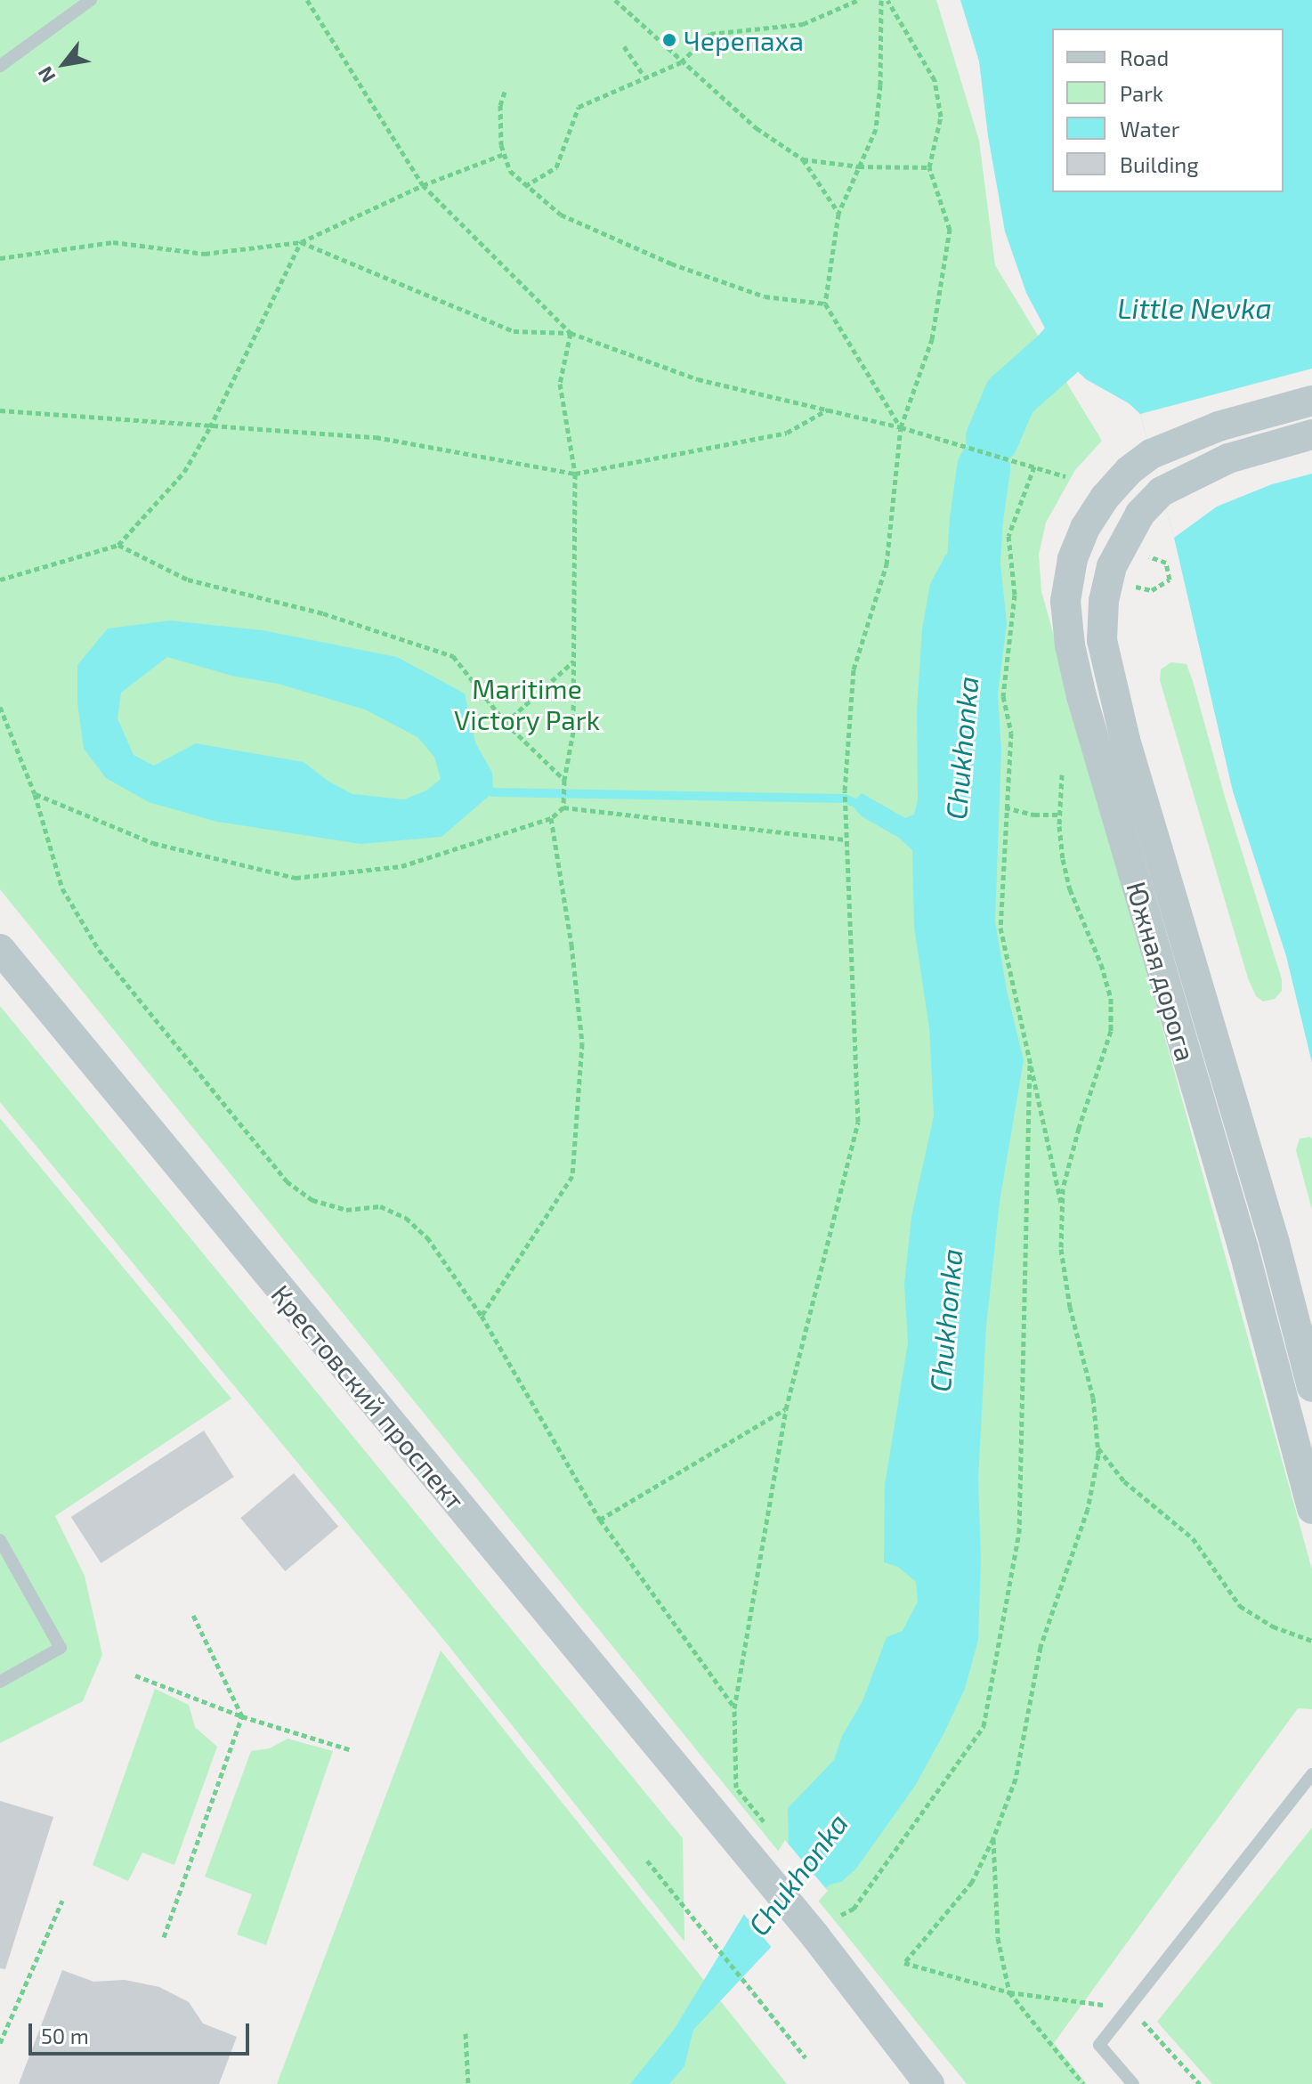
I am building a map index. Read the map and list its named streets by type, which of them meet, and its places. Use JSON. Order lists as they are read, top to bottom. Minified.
{"streets":{"street":["Южная дорога","Крестовский проспект"]},"water":["Little Nevka","Chukhonka"],"parks":["Maritime Victory Park"],"places":["Черепаха"],"legend":["Road","Park","Water","Building"],"scale_bar":"50 m","north":"bottom left"}
